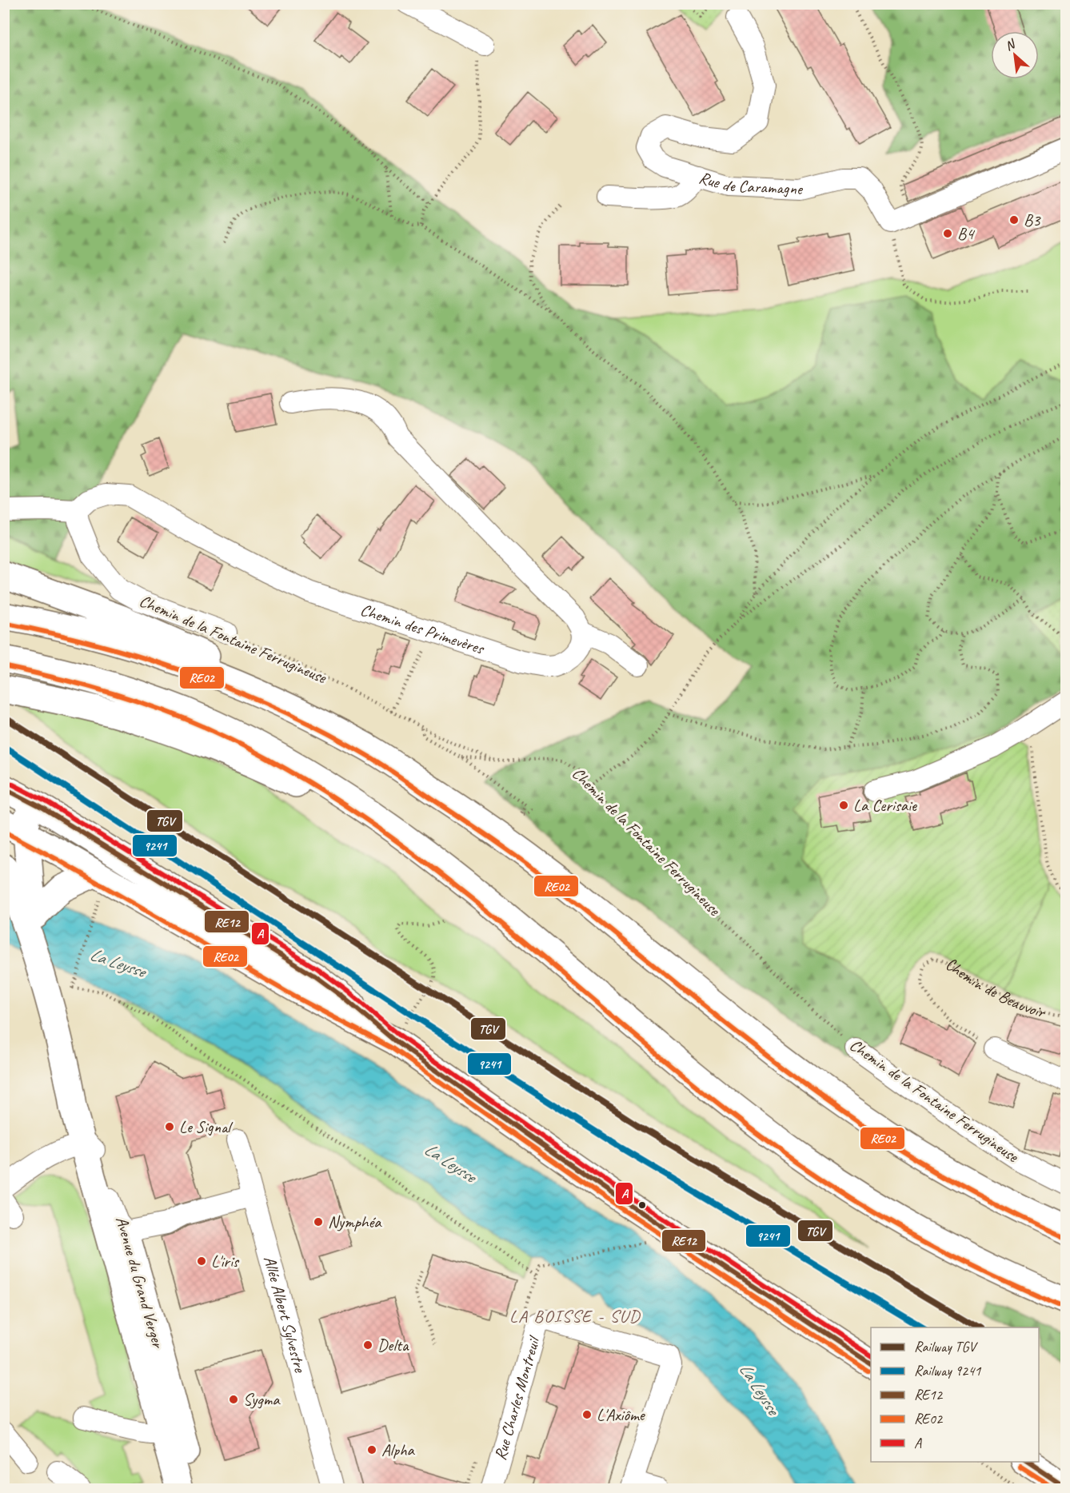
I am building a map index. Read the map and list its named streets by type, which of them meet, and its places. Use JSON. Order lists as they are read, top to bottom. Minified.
{"streets":{"main road":["Avenue du Grand Verger"],"street":["Rue de Caramagne","Chemin des Primevères","Chemin de la Fontaine Ferrugineuse","Allée Albert Sylvestre","Rue Charles Montreuil"],"path":["Chemin de Beauvoir"]},"crossings":[["Chemin des Primevères","Chemin de la Fontaine Ferrugineuse"]],"districts":["LA BOISSE - SUD"],"water":["La Leysse"],"places":["B3","B4","La Cerisaie","Le Signal","Nymphéa","L'iris","Delta","Sygma","L'Axiôme","Alpha"],"lines":["transit line RE02","rail line TGV","rail line 9241","transit line A","transit line RE12"],"legend":["Railway TGV","Railway 9241","RE12","RE02","A"],"north":"top left"}
